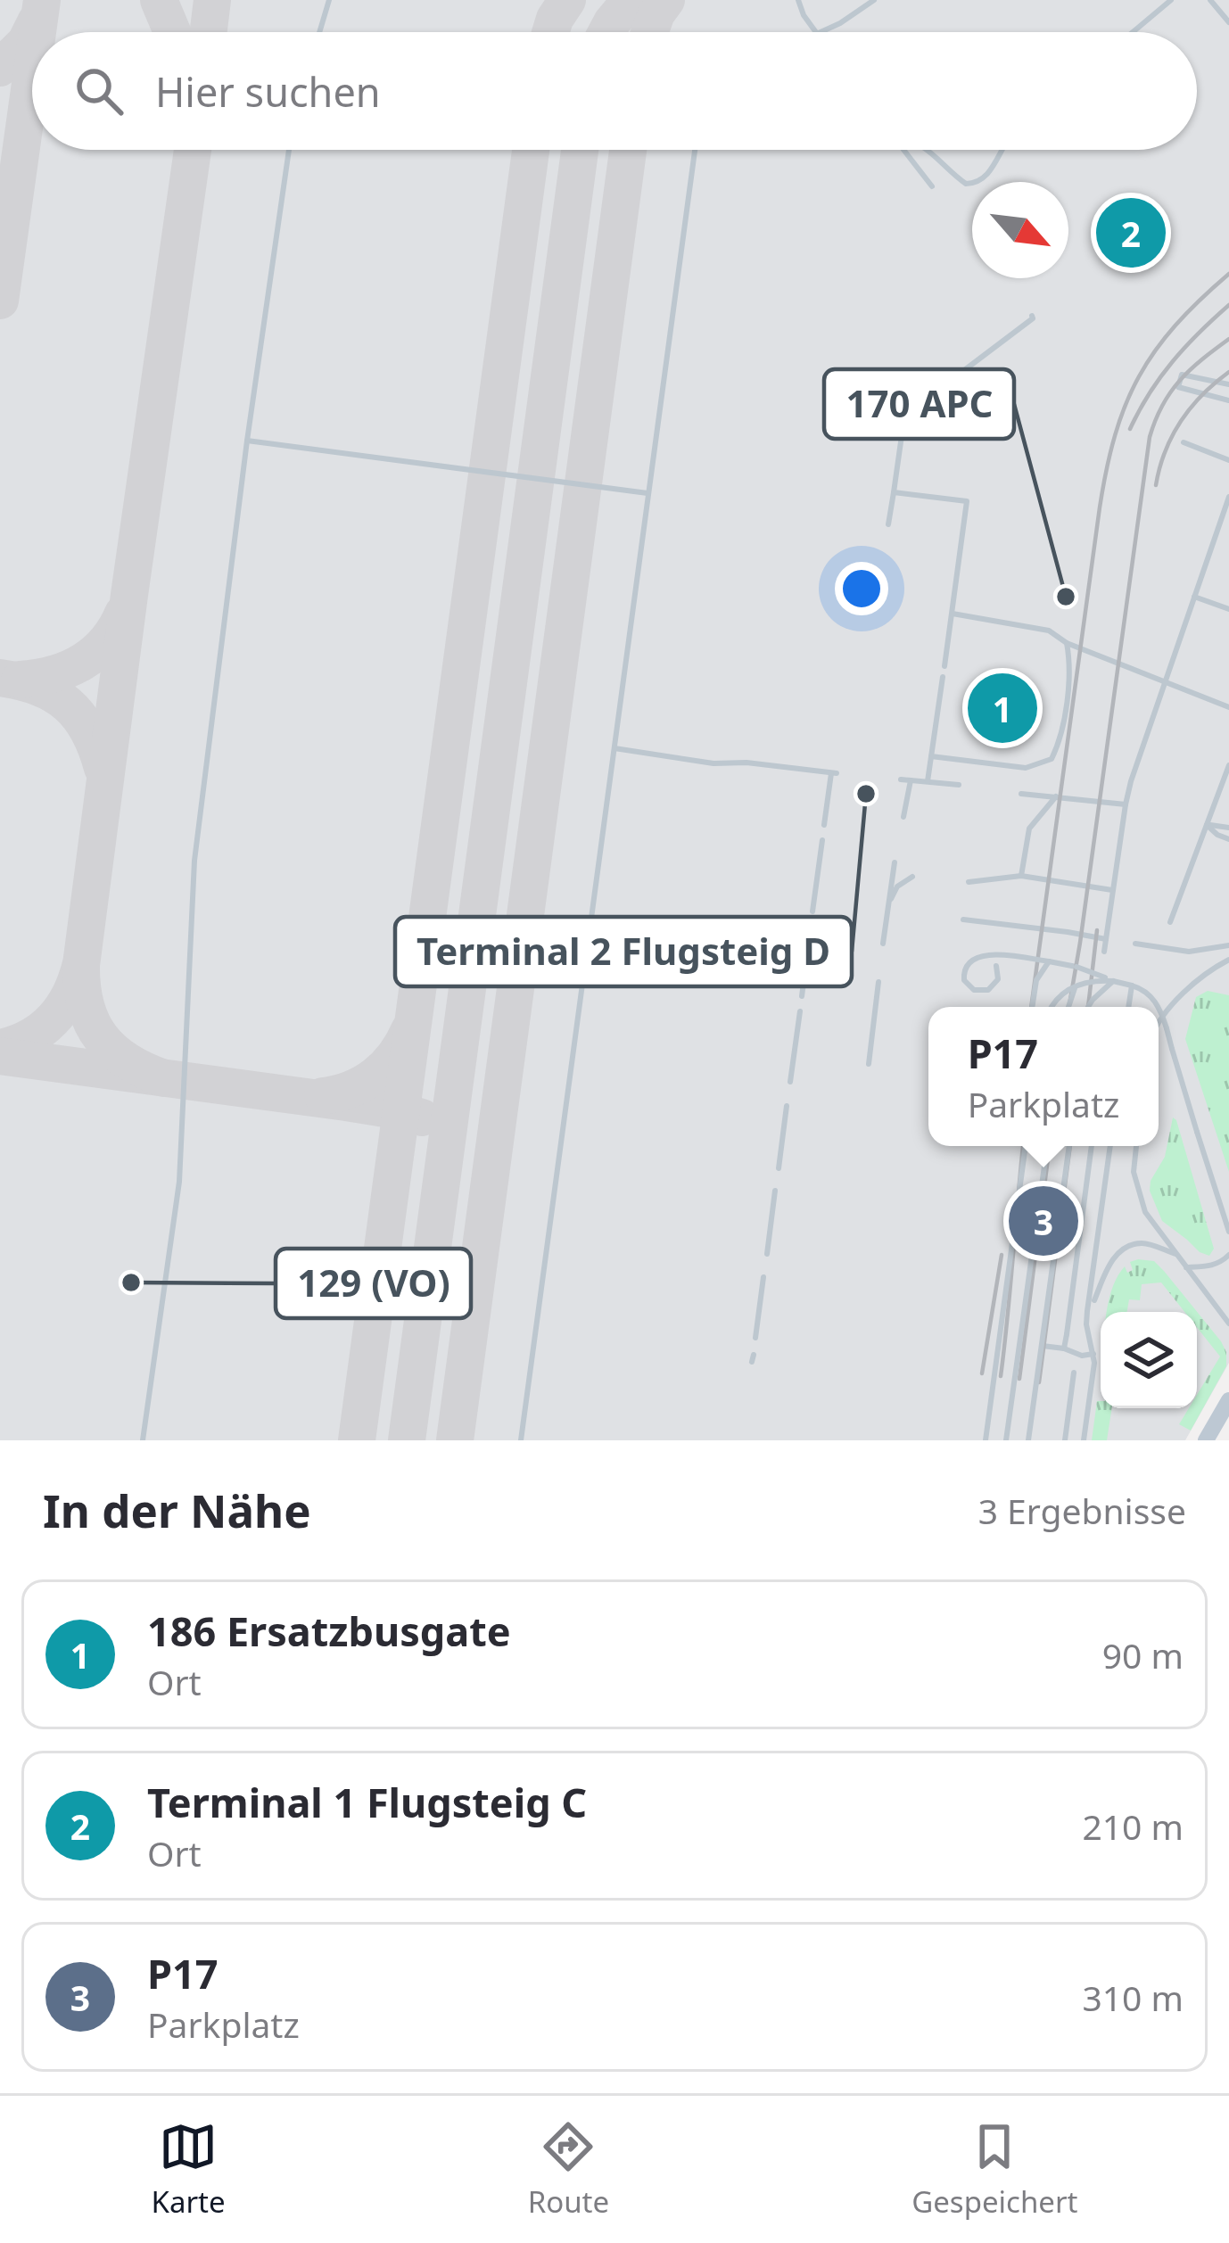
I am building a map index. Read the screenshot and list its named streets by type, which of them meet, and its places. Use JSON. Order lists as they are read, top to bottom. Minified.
{"places":["170 APC","Terminal 2 Flugsteig D","129 (VO)"],"north":"bottom right","page":{"search":"Hier suchen","pins":["2","1","3"],"popup":["P17","Parkplatz"],"heading":["In der Nähe","3 Ergebnisse"],"list":[{"mark":"1","name":"186 Ersatzbusgate","note":"Ort","value":"90 m"},{"mark":"2","name":"Terminal 1 Flugsteig C","note":"Ort","value":"210 m"},{"mark":"3","name":"P17","note":"Parkplatz","value":"310 m"}],"nav":["Karte","Route","Gespeichert"]}}
